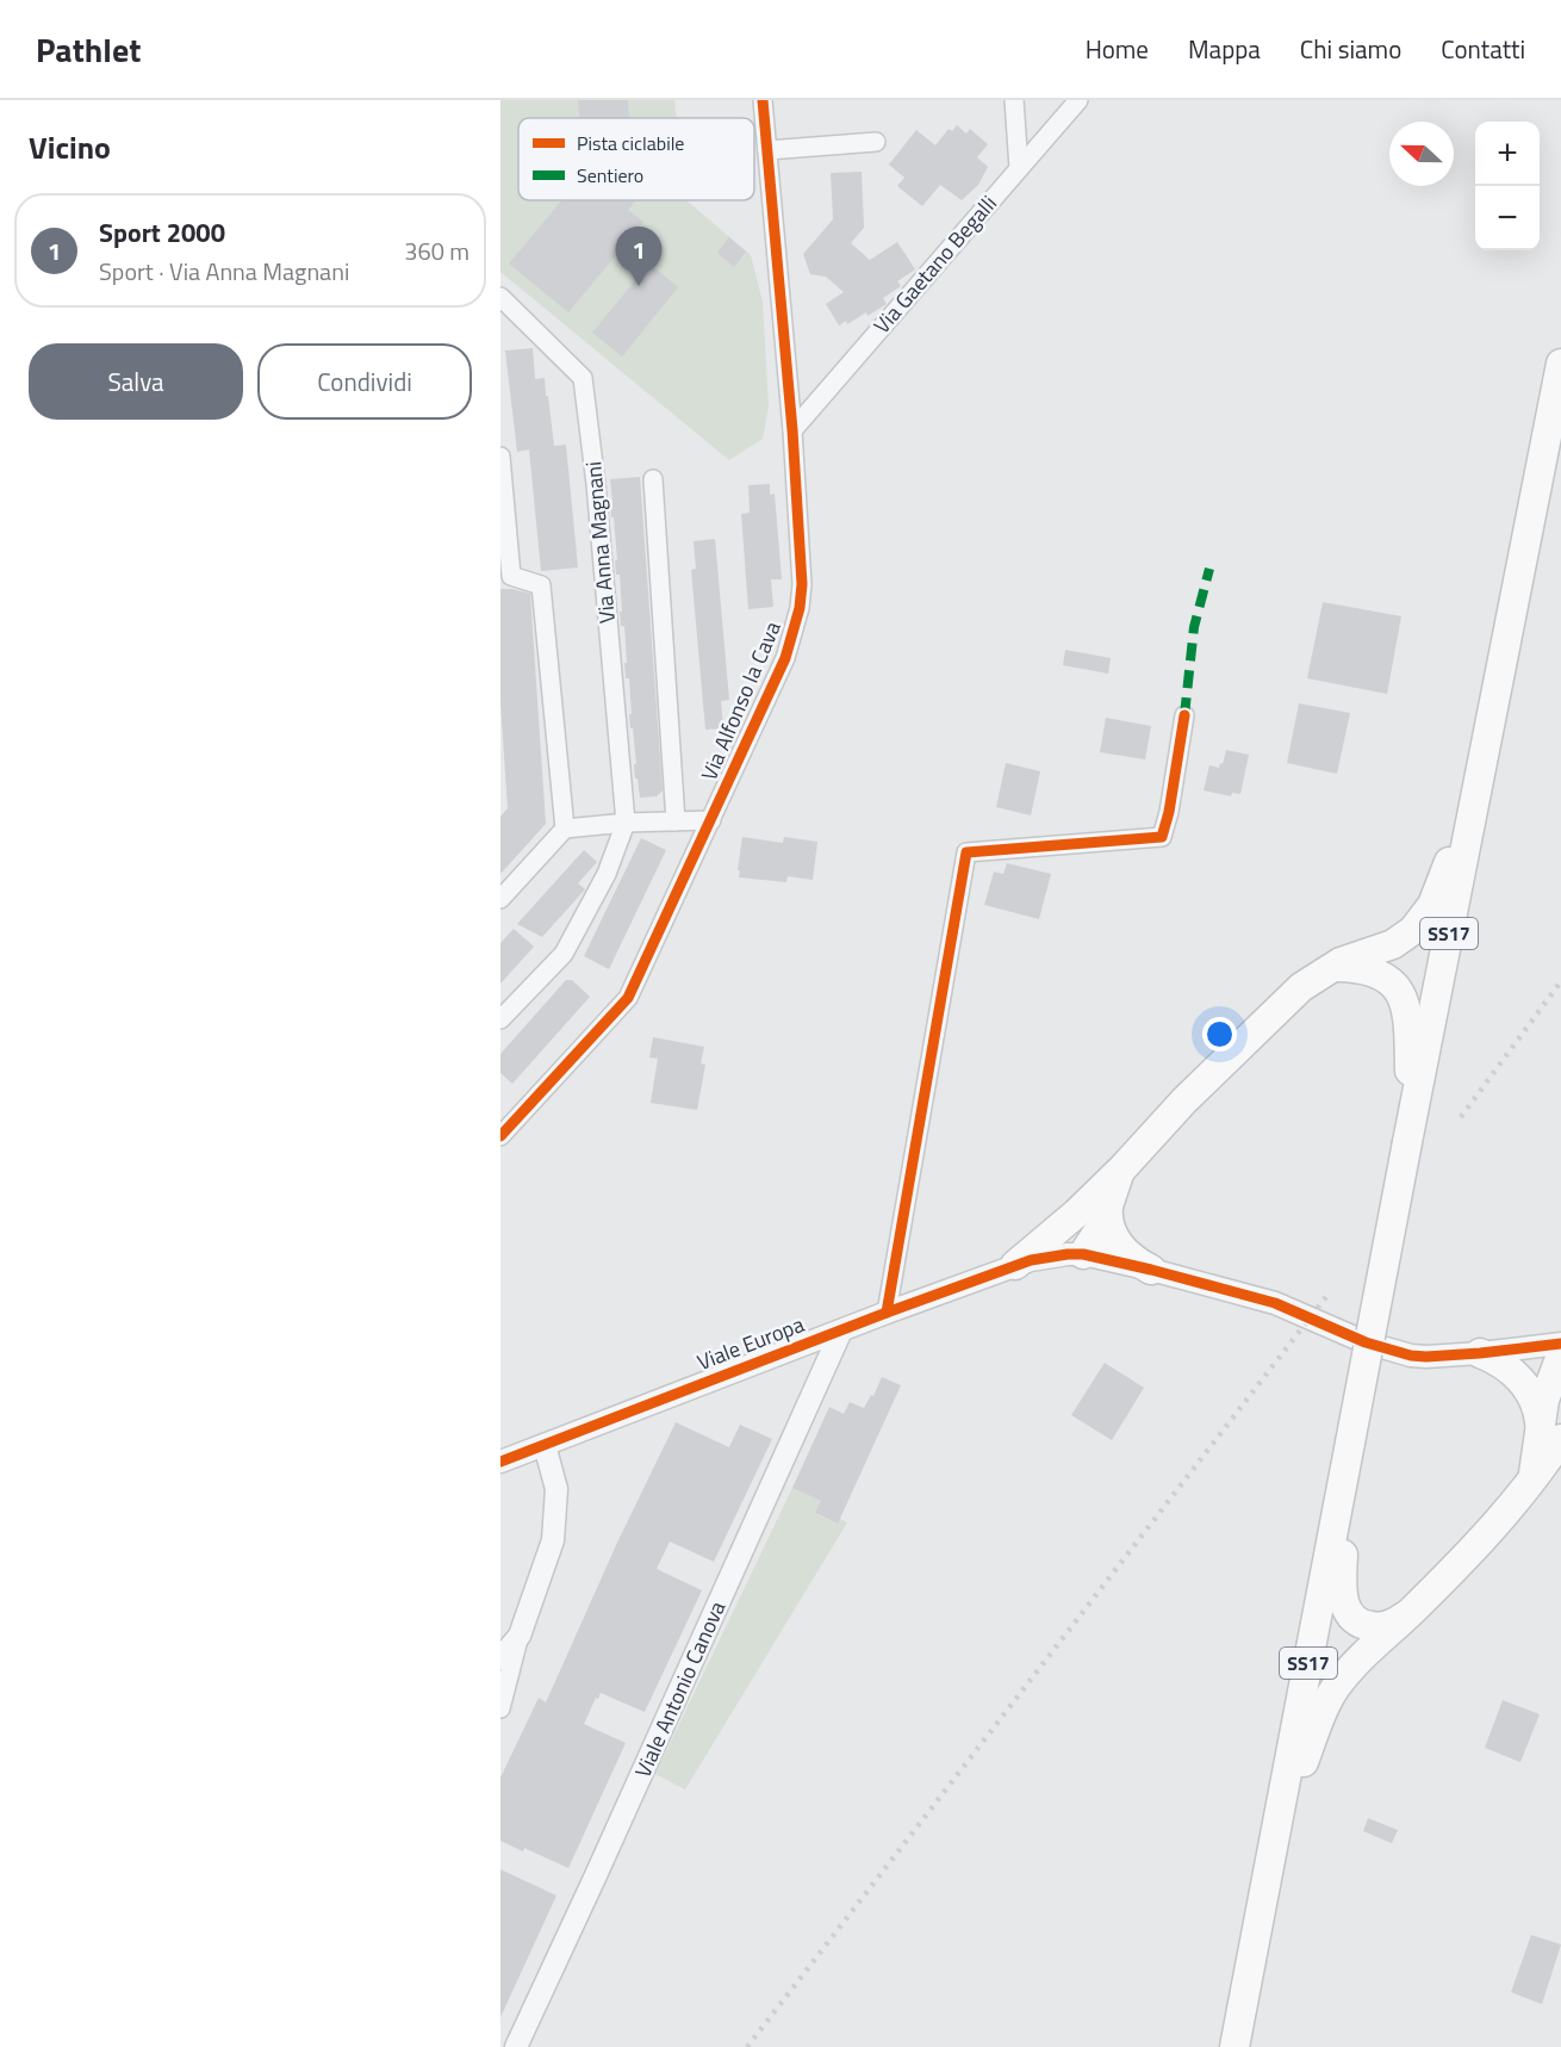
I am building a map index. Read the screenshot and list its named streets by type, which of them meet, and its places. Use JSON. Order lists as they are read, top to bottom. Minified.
{"streets":{"main road":["SS17"],"street":["Via Gaetano Begalli","Via Anna Magnani","Via Alfonso la Cava","Viale Europa","Viale Antonio Canova"]},"crossings":[["Via Gaetano Begalli","Via Alfonso la Cava"],["Viale Europa","Viale Antonio Canova"]],"legend":["Pista ciclabile","Sentiero"],"north":"left","page":{"header":"Pathlet","nav":["Home","Mappa","Chi siamo","Contatti"],"heading":"Vicino","map_buttons":["+","−"],"list":[{"mark":"1","name":"Sport 2000","note":"Sport · Via Anna Magnani","value":"360 m"}],"pins":"1","buttons":["Salva","Condividi"]}}
